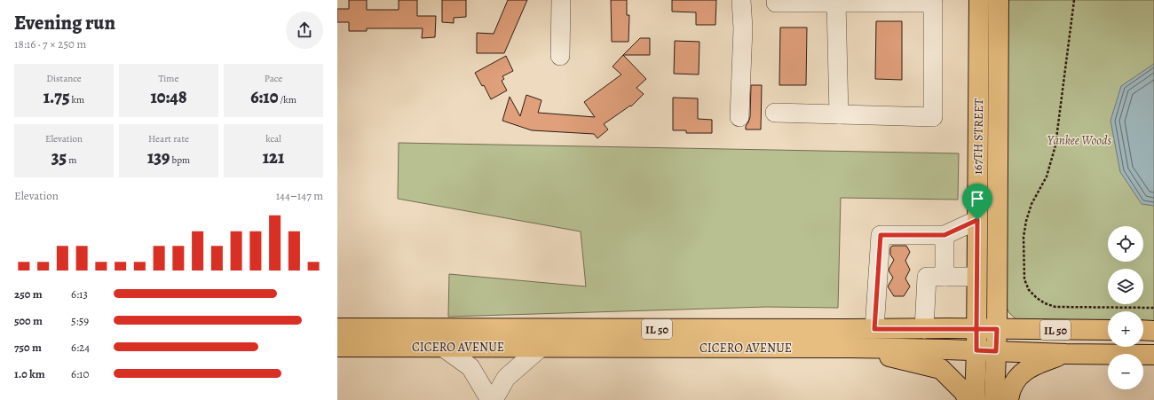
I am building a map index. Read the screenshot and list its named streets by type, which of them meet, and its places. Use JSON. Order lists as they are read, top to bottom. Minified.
{"streets":{"main road":["167TH STREET","IL 50","CICERO AVENUE"]},"crossings":[["167TH STREET","CICERO AVENUE"]],"parks":["Yankee Woods"],"page":{"heading":["Evening run","18:16 · 7 × 250 m"],"stats":[["Distance","1.75 km"],["Time","10:48"],["Pace","6:10 /km"],["Elevation","35 m"],["Heart rate","139 bpm"],["kcal","121"]],"chart":["Elevation","144–147 m"],"map_buttons":["+","−"],"list":[{"name":"250 m","note":"6:13"},{"name":"500 m","note":"5:59"},{"name":"750 m","note":"6:24"},{"name":"1.0 km","note":"6:10"}]}}
